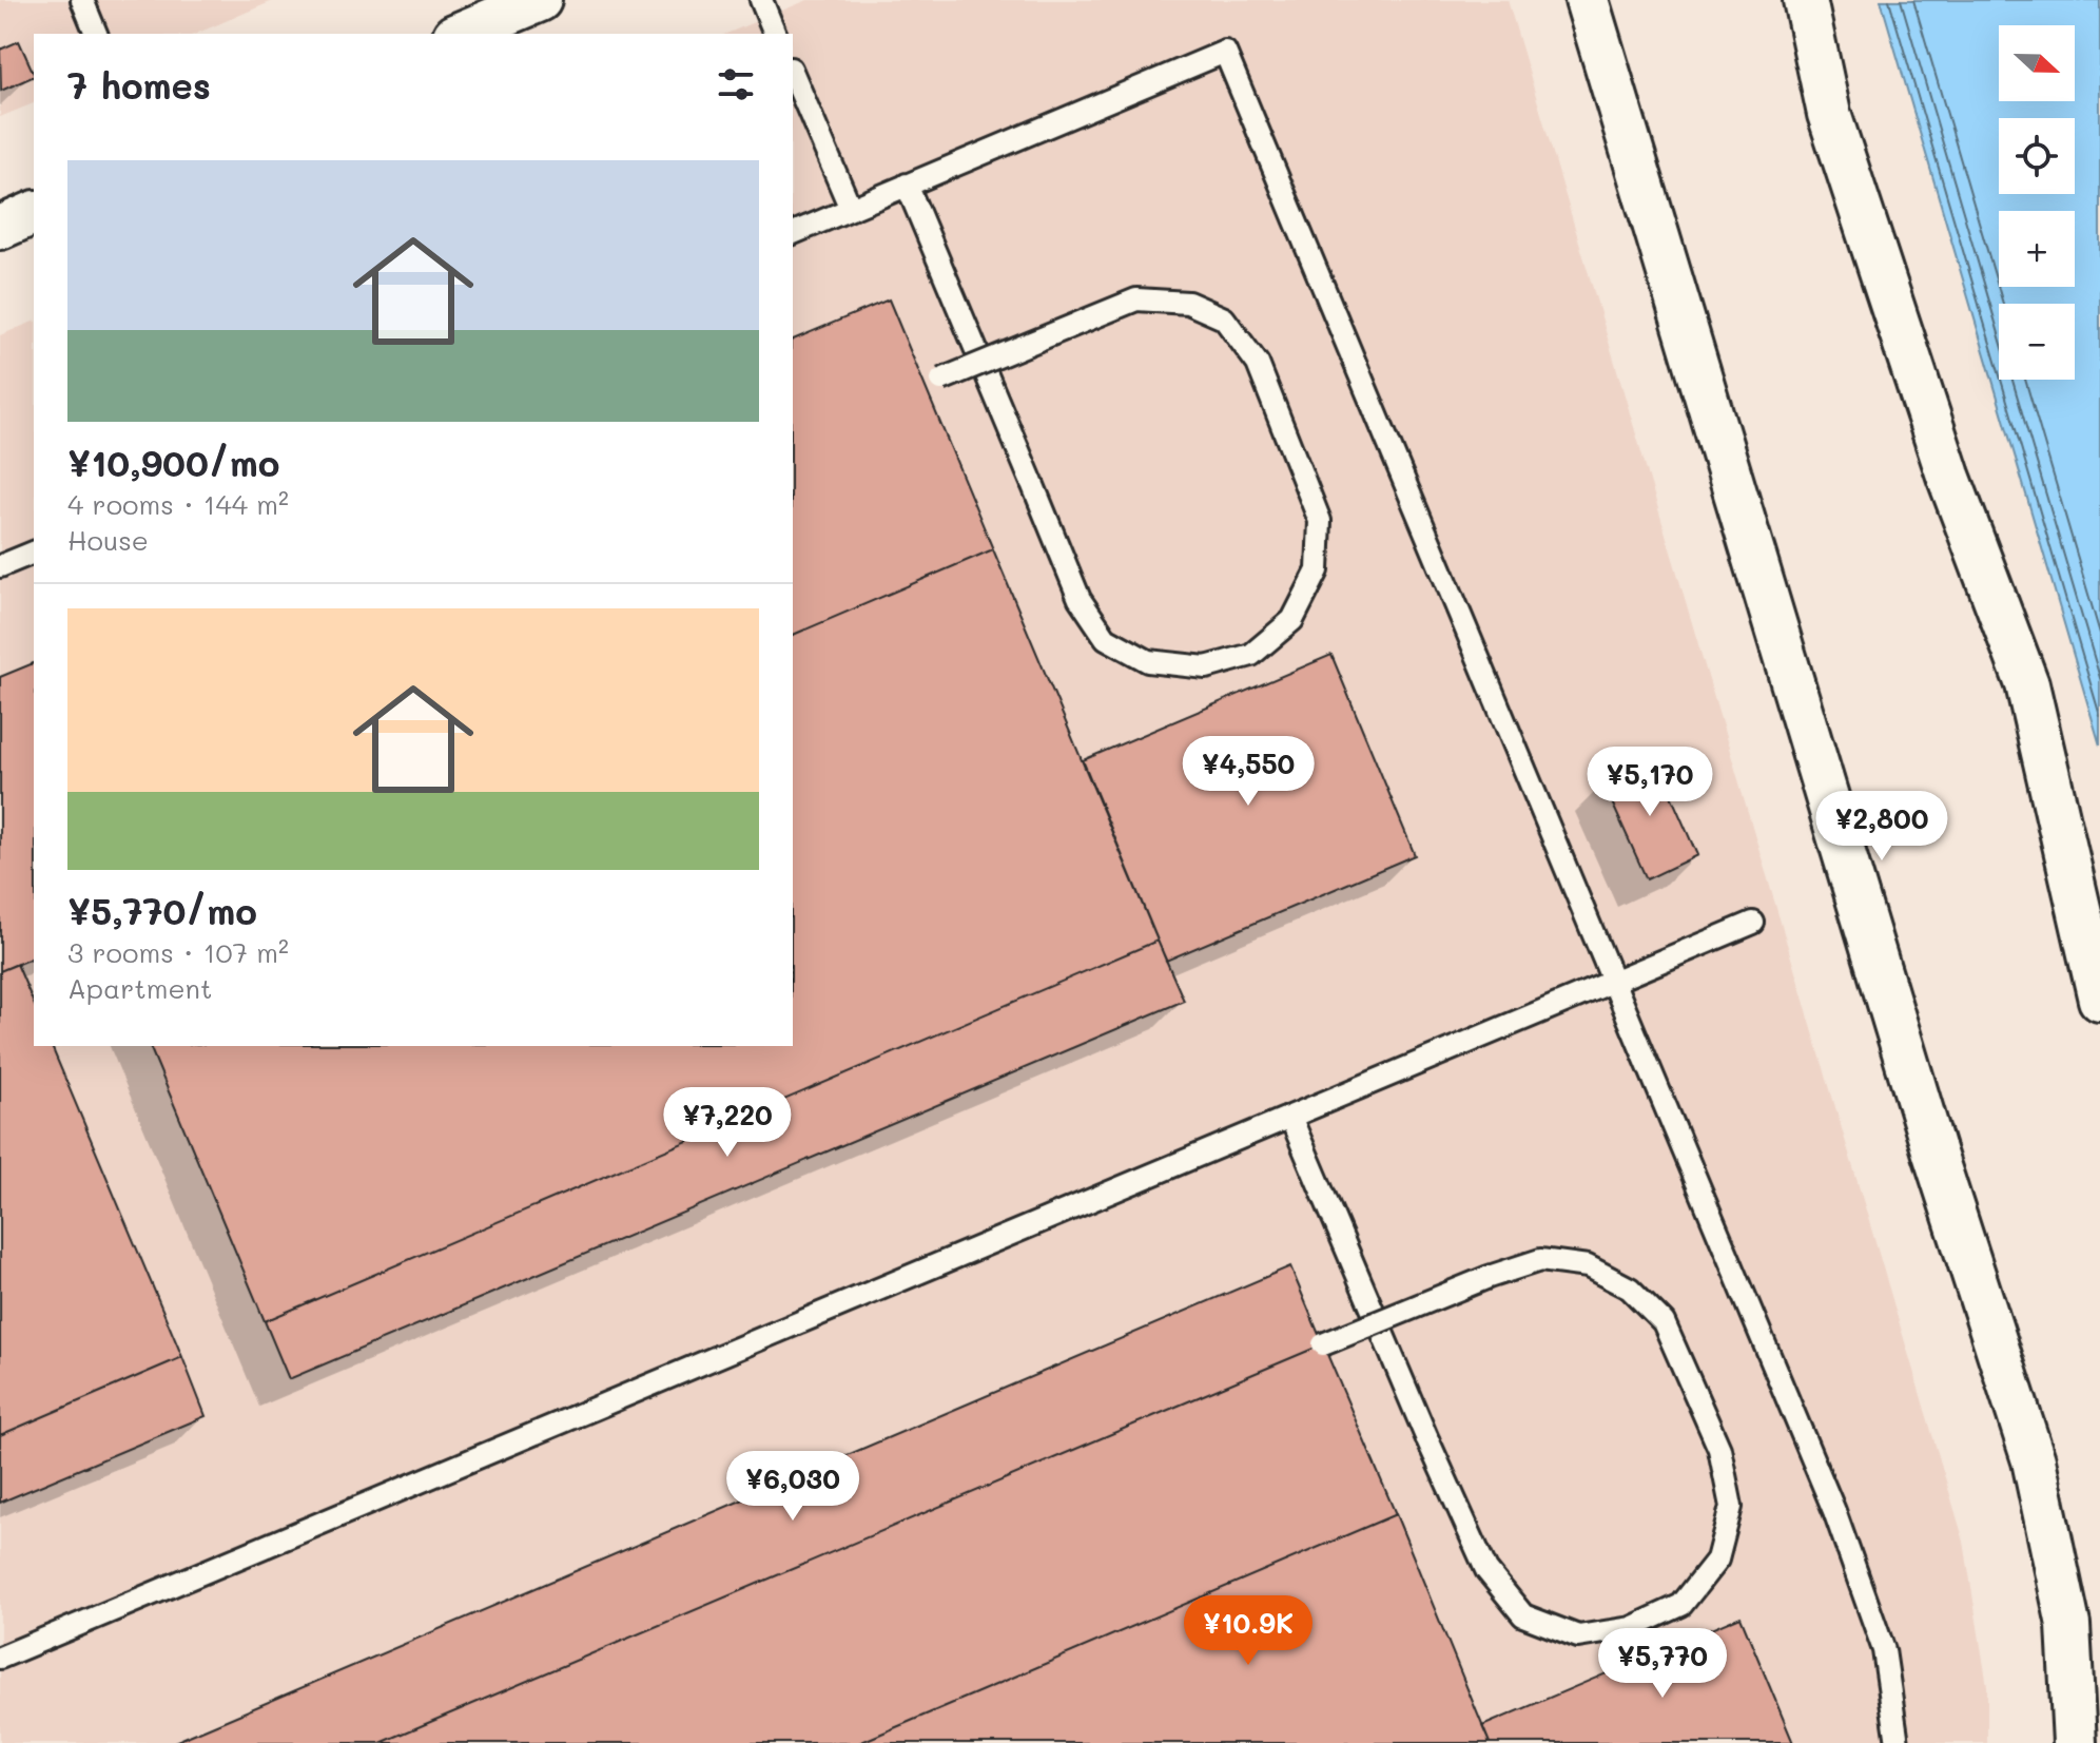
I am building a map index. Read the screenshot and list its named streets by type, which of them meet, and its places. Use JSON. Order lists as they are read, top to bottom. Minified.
{"north":"right","page":{"map_buttons":["+","−"],"heading":"7 homes","list":[{"name":"¥10,900/mo","note":"4 rooms · 144 m² · House"},{"name":"¥5,770/mo","note":"3 rooms · 107 m² · Apartment"}],"price":["¥4,550","¥5,170","¥2,800","¥7,220","¥6,030","¥10.9K","¥5,770"]}}
